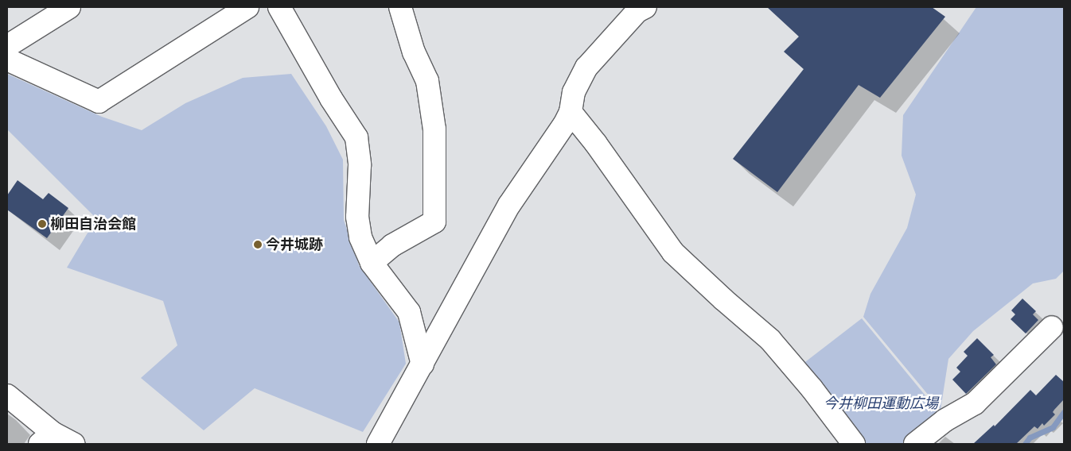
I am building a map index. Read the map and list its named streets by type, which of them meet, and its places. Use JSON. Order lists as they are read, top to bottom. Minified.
{"parks":["今井柳田運動広場"],"places":["柳田自治会館","今井城跡"]}
